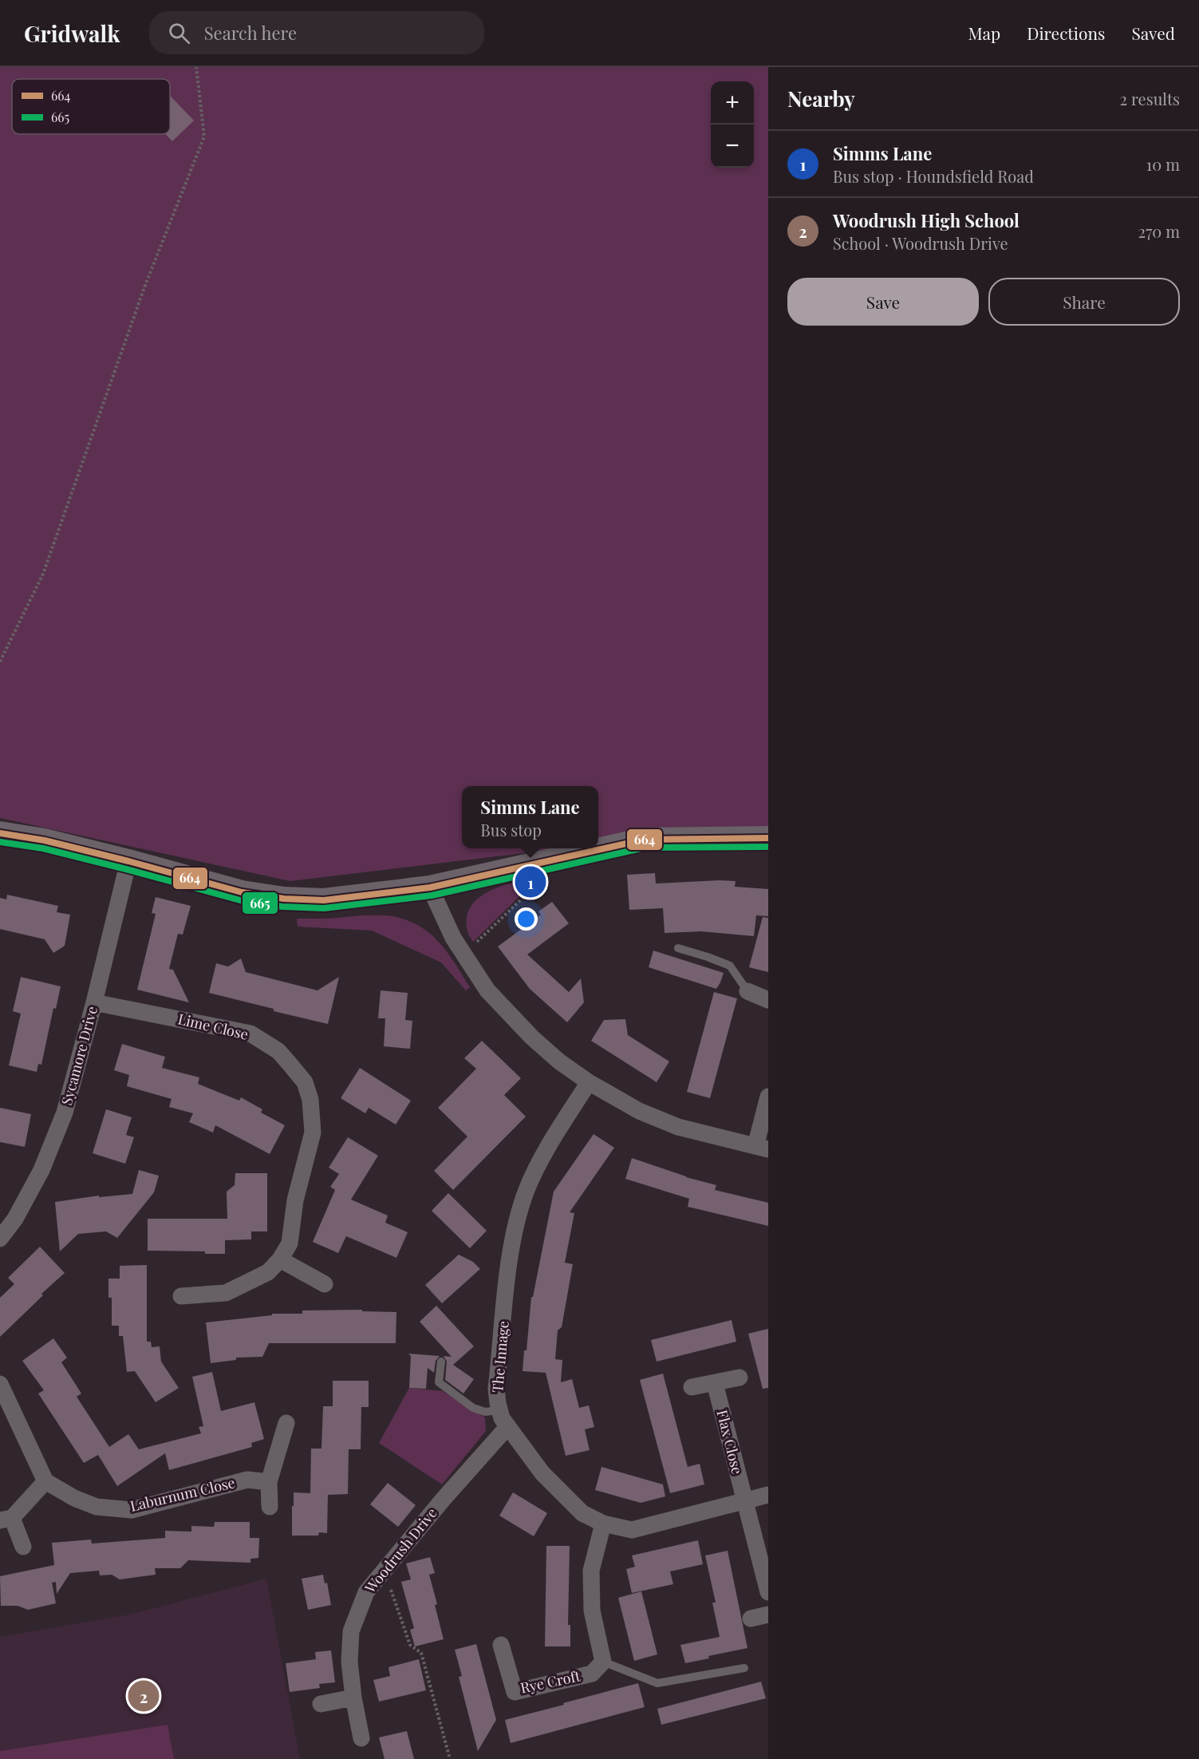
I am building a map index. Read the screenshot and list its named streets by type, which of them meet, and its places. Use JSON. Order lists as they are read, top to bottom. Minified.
{"streets":{"street":["Lime Close","Sycamore Drive","The Innage","Flax Close","Laburnum Close","Woodrush Drive","Rye Croft"]},"crossings":[["Lime Close","Sycamore Drive"],["The Innage","Flax Close"],["The Innage","Woodrush Drive"]],"lines":["transit line 664","transit line 665"],"legend":["664","665"],"page":{"header":"Gridwalk","search":"Search here","nav":["Map","Directions","Saved"],"heading":["Nearby","2 results"],"map_buttons":["+","−"],"list":[{"mark":"1","name":"Simms Lane","note":"Bus stop · Houndsfield Road","value":"10 m"},{"mark":"2","name":"Woodrush High School","note":"School · Woodrush Drive","value":"270 m"}],"buttons":["Save","Share"],"popup":["Simms Lane","Bus stop"],"pins":["1","2"]}}
